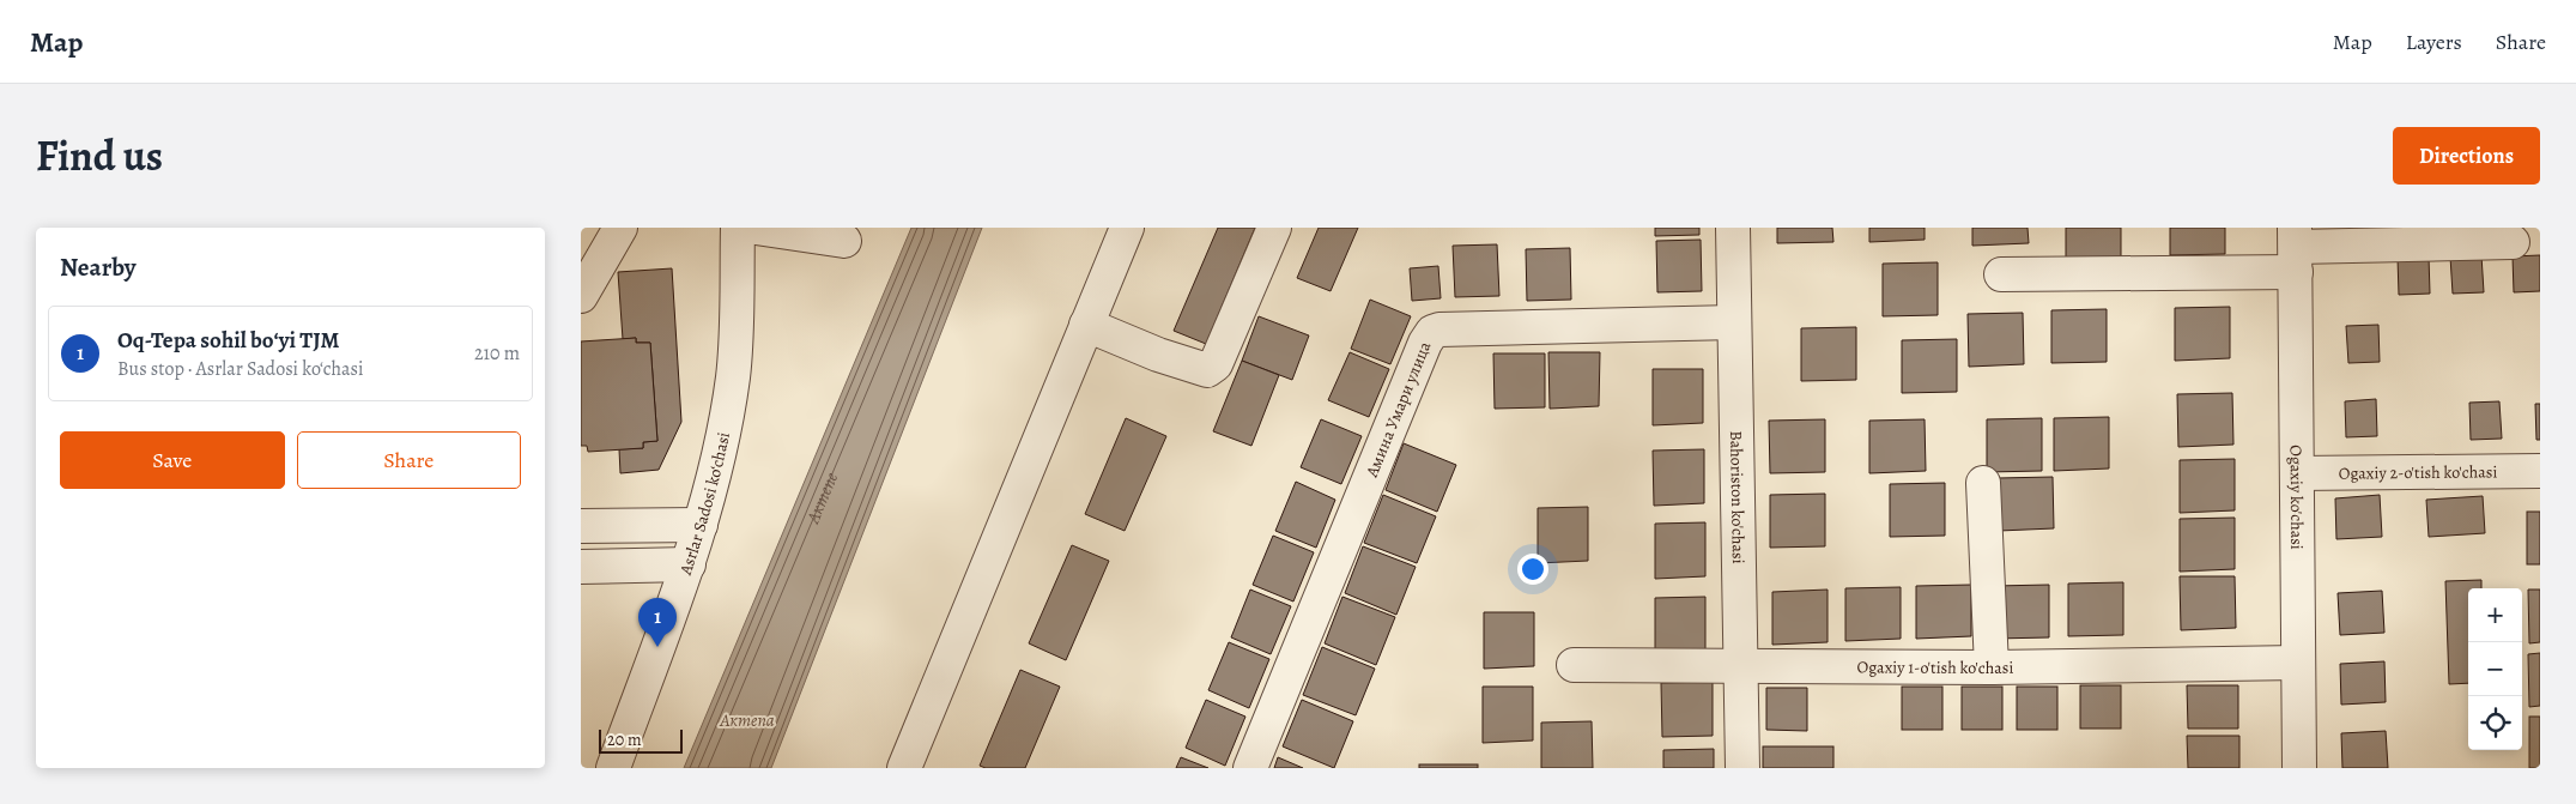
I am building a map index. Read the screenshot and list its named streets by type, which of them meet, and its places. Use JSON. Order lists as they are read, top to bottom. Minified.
{"streets":{"street":["Амина Умари улица","Ogaxiy 2-o'tish ko'chasi","Bahoriston ko'chasi","Ogaxiy ko'chasi","Asrlar Sadosi ko‘chasi","Ogaxiy 1-o'tish ko'chasi"]},"crossings":[["Амина Умари улица","Bahoriston ko'chasi"],["Ogaxiy 2-o'tish ko'chasi","Ogaxiy ko'chasi"],["Bahoriston ko'chasi","Ogaxiy 1-o'tish ko'chasi"],["Ogaxiy ko'chasi","Ogaxiy 1-o'tish ko'chasi"]],"water":["Актепе","Актепа"],"scale_bar":"20 m","page":{"header":"Map","nav":["Map","Layers","Share"],"title":"Find us","buttons":["Directions",["Save","Share"]],"heading":"Nearby","list":[{"mark":"1","name":"Oq-Tepa sohil boʻyi TJM","note":"Bus stop · Asrlar Sadosi ko‘chasi","value":"210 m"}],"map_buttons":["+","−"],"pins":"1","scale":"20 m"}}
